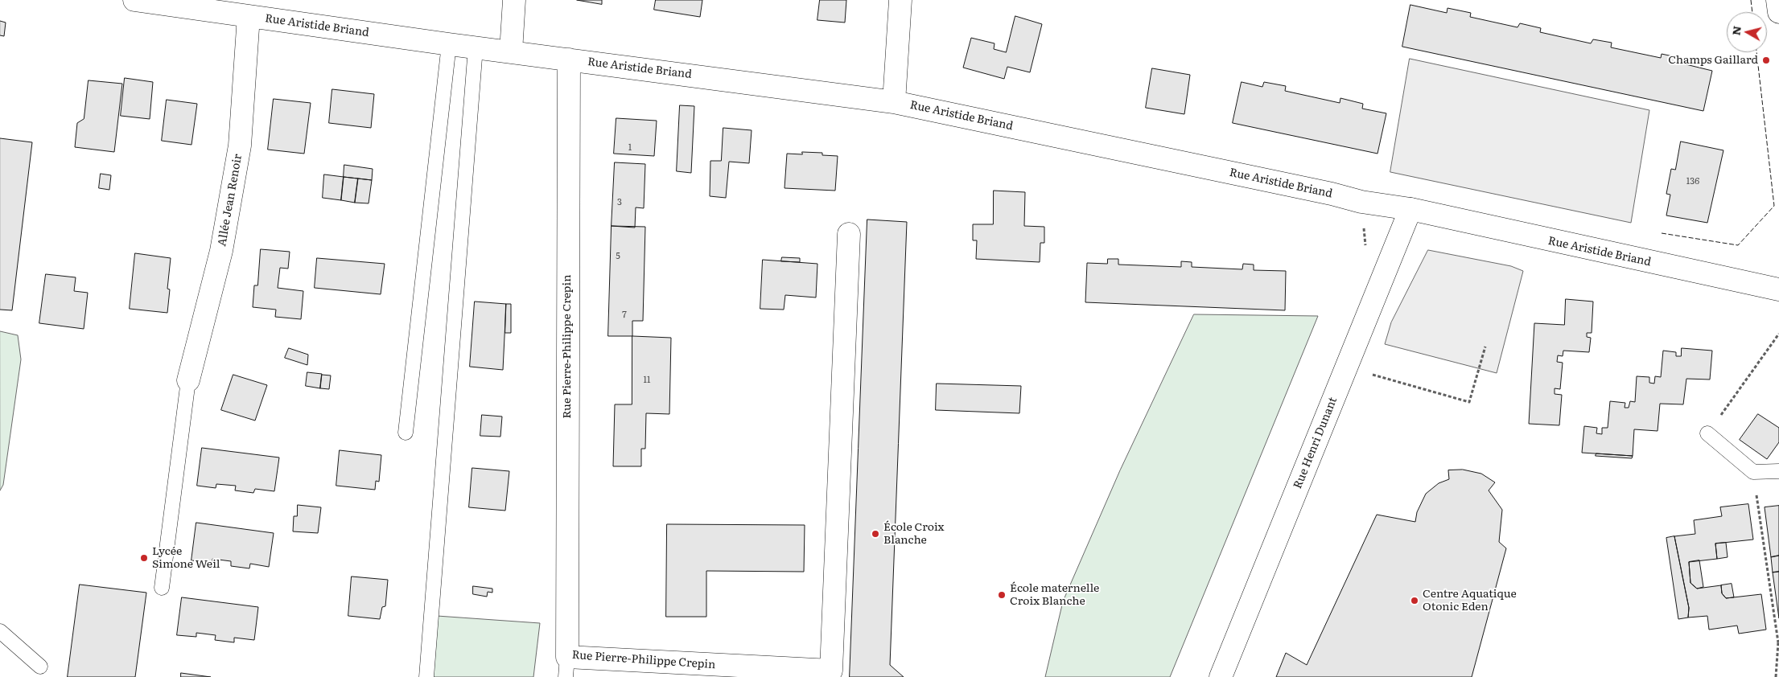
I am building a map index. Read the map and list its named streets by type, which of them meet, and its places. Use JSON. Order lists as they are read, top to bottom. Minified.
{"streets":{"street":["Rue Aristide Briand","Allée Jean Renoir","Rue Pierre-Philippe Crepin","Rue Henri Dunant"]},"crossings":[["Rue Aristide Briand","Allée Jean Renoir"],["Rue Aristide Briand","Rue Pierre-Philippe Crepin"],["Rue Aristide Briand","Rue Henri Dunant"]],"places":["Champs Gaillard","École Croix Blanche","Lycée Simone Weil","École maternelle Croix Blanche","Centre Aquatique Otonic Eden"],"house_numbers":["1","136","3","5","7","11"],"north":"left"}
